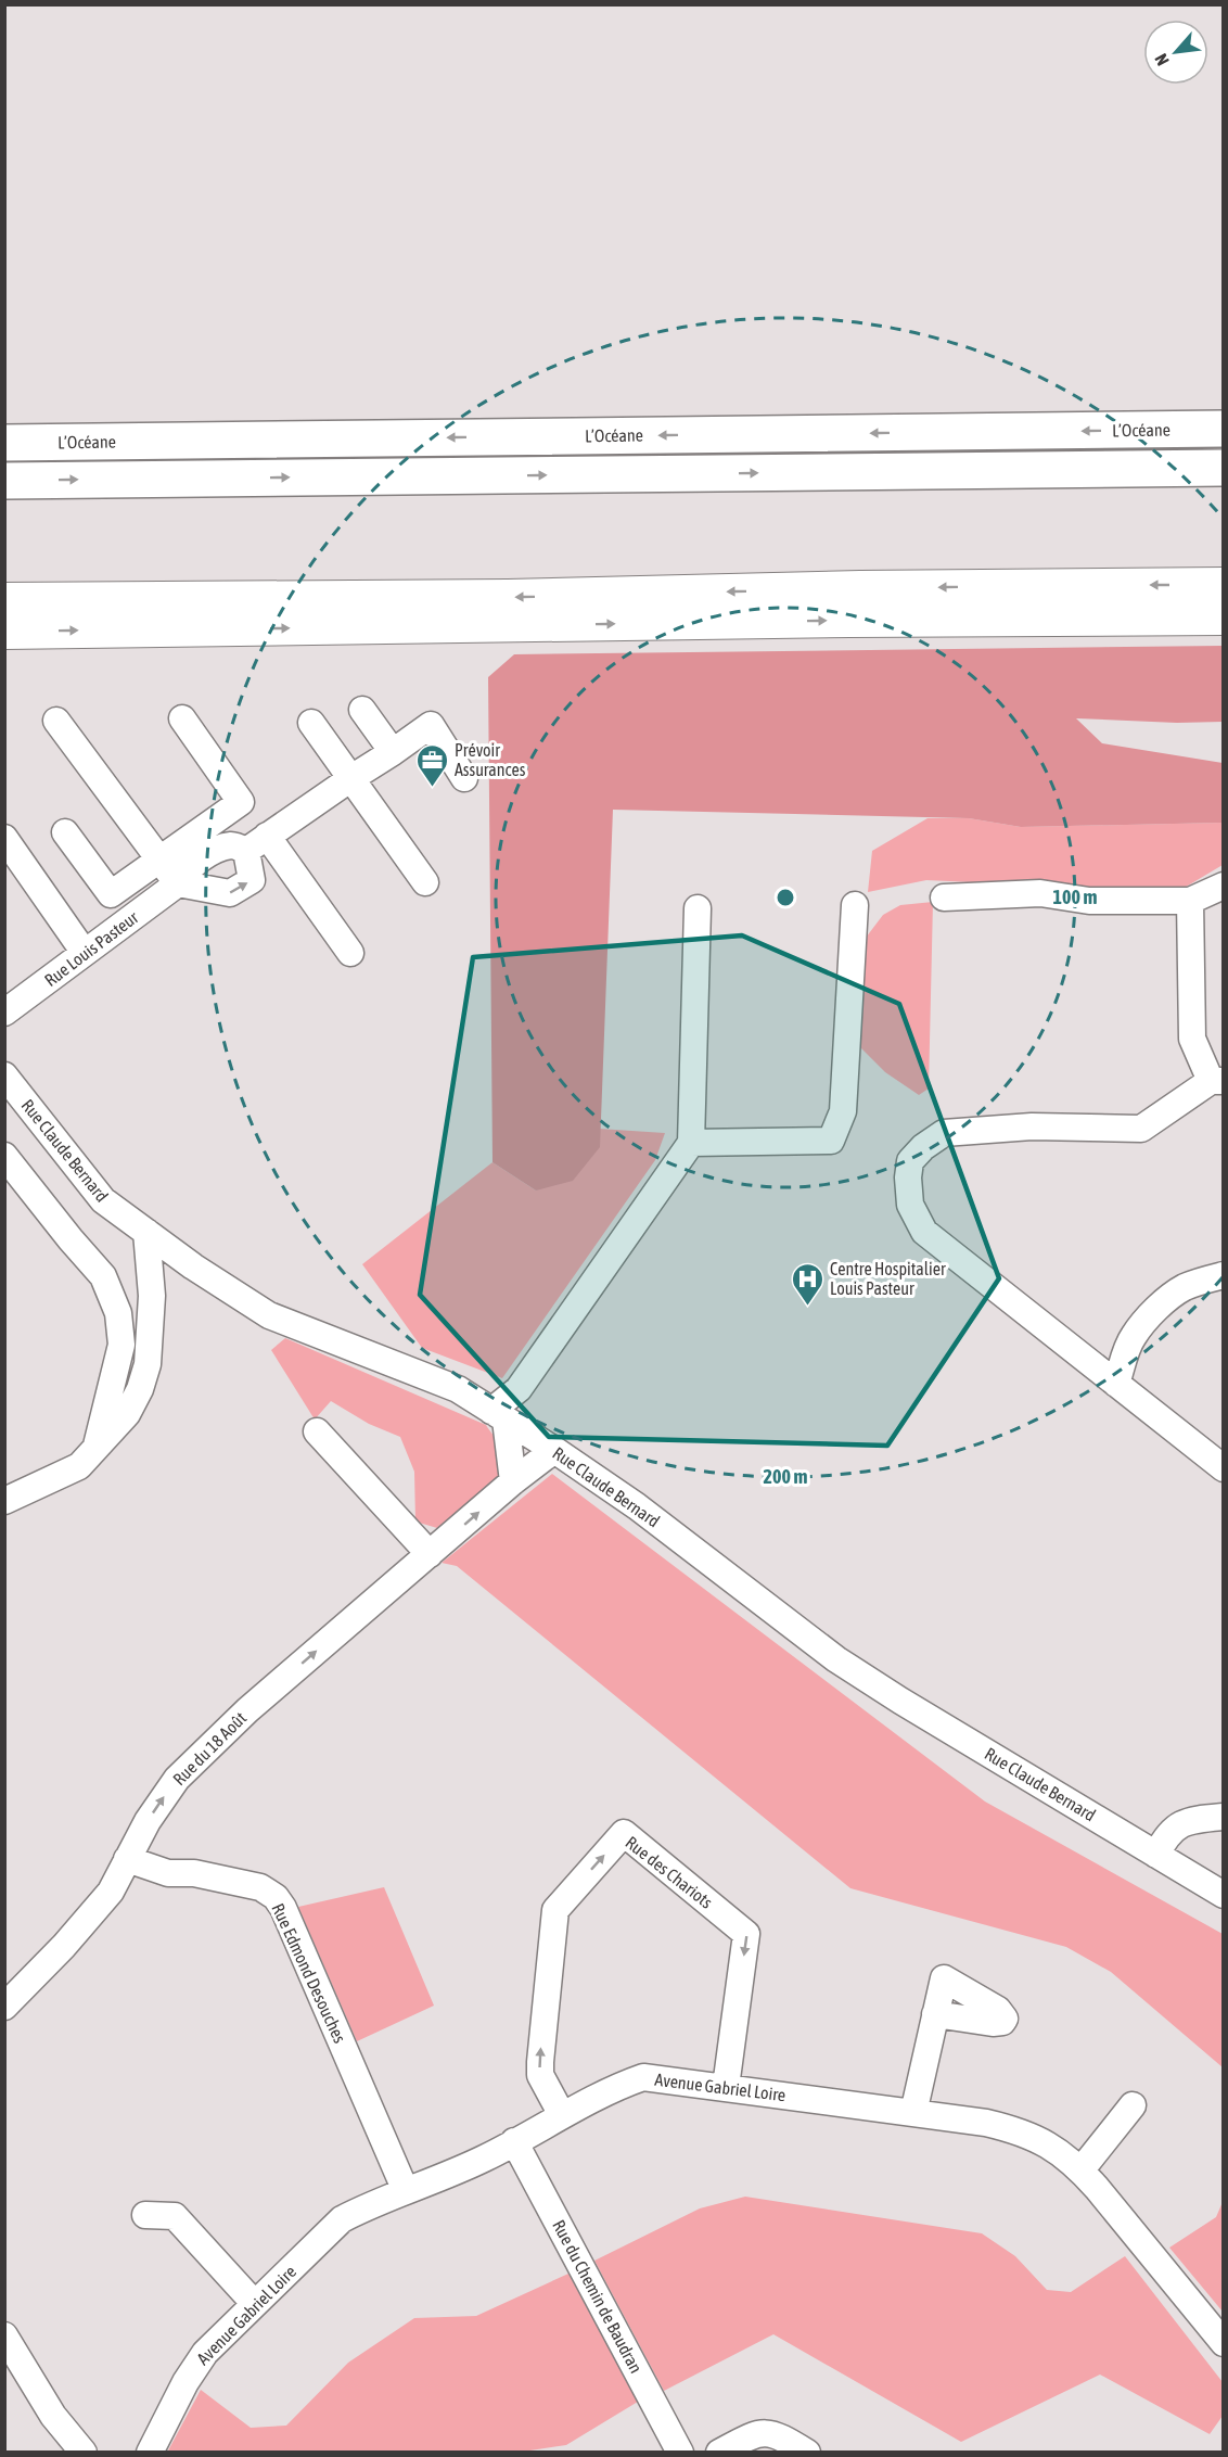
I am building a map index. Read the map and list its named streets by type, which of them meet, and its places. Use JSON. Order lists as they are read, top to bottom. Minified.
{"streets":{"highway":["L’Océane"],"street":["Rue Louis Pasteur","Rue Claude Bernard","Rue du 18 Août","Rue des Chariots","Rue Edmond Desouches","Avenue Gabriel Loire","Rue du Chemin de Baudran"]},"crossings":[["Rue Claude Bernard","Rue du 18 Août"],["Rue du 18 Août","Rue Edmond Desouches"],["Rue des Chariots","Avenue Gabriel Loire"],["Rue Edmond Desouches","Avenue Gabriel Loire"],["Avenue Gabriel Loire","Rue du Chemin de Baudran"]],"one_way":["Rue du 18 Août"],"places":{"office":["Prévoir Assurances"],"hospital":["Centre Hospitalier Louis Pasteur"]},"north":"bottom left","rings":["100 m","200 m"]}
